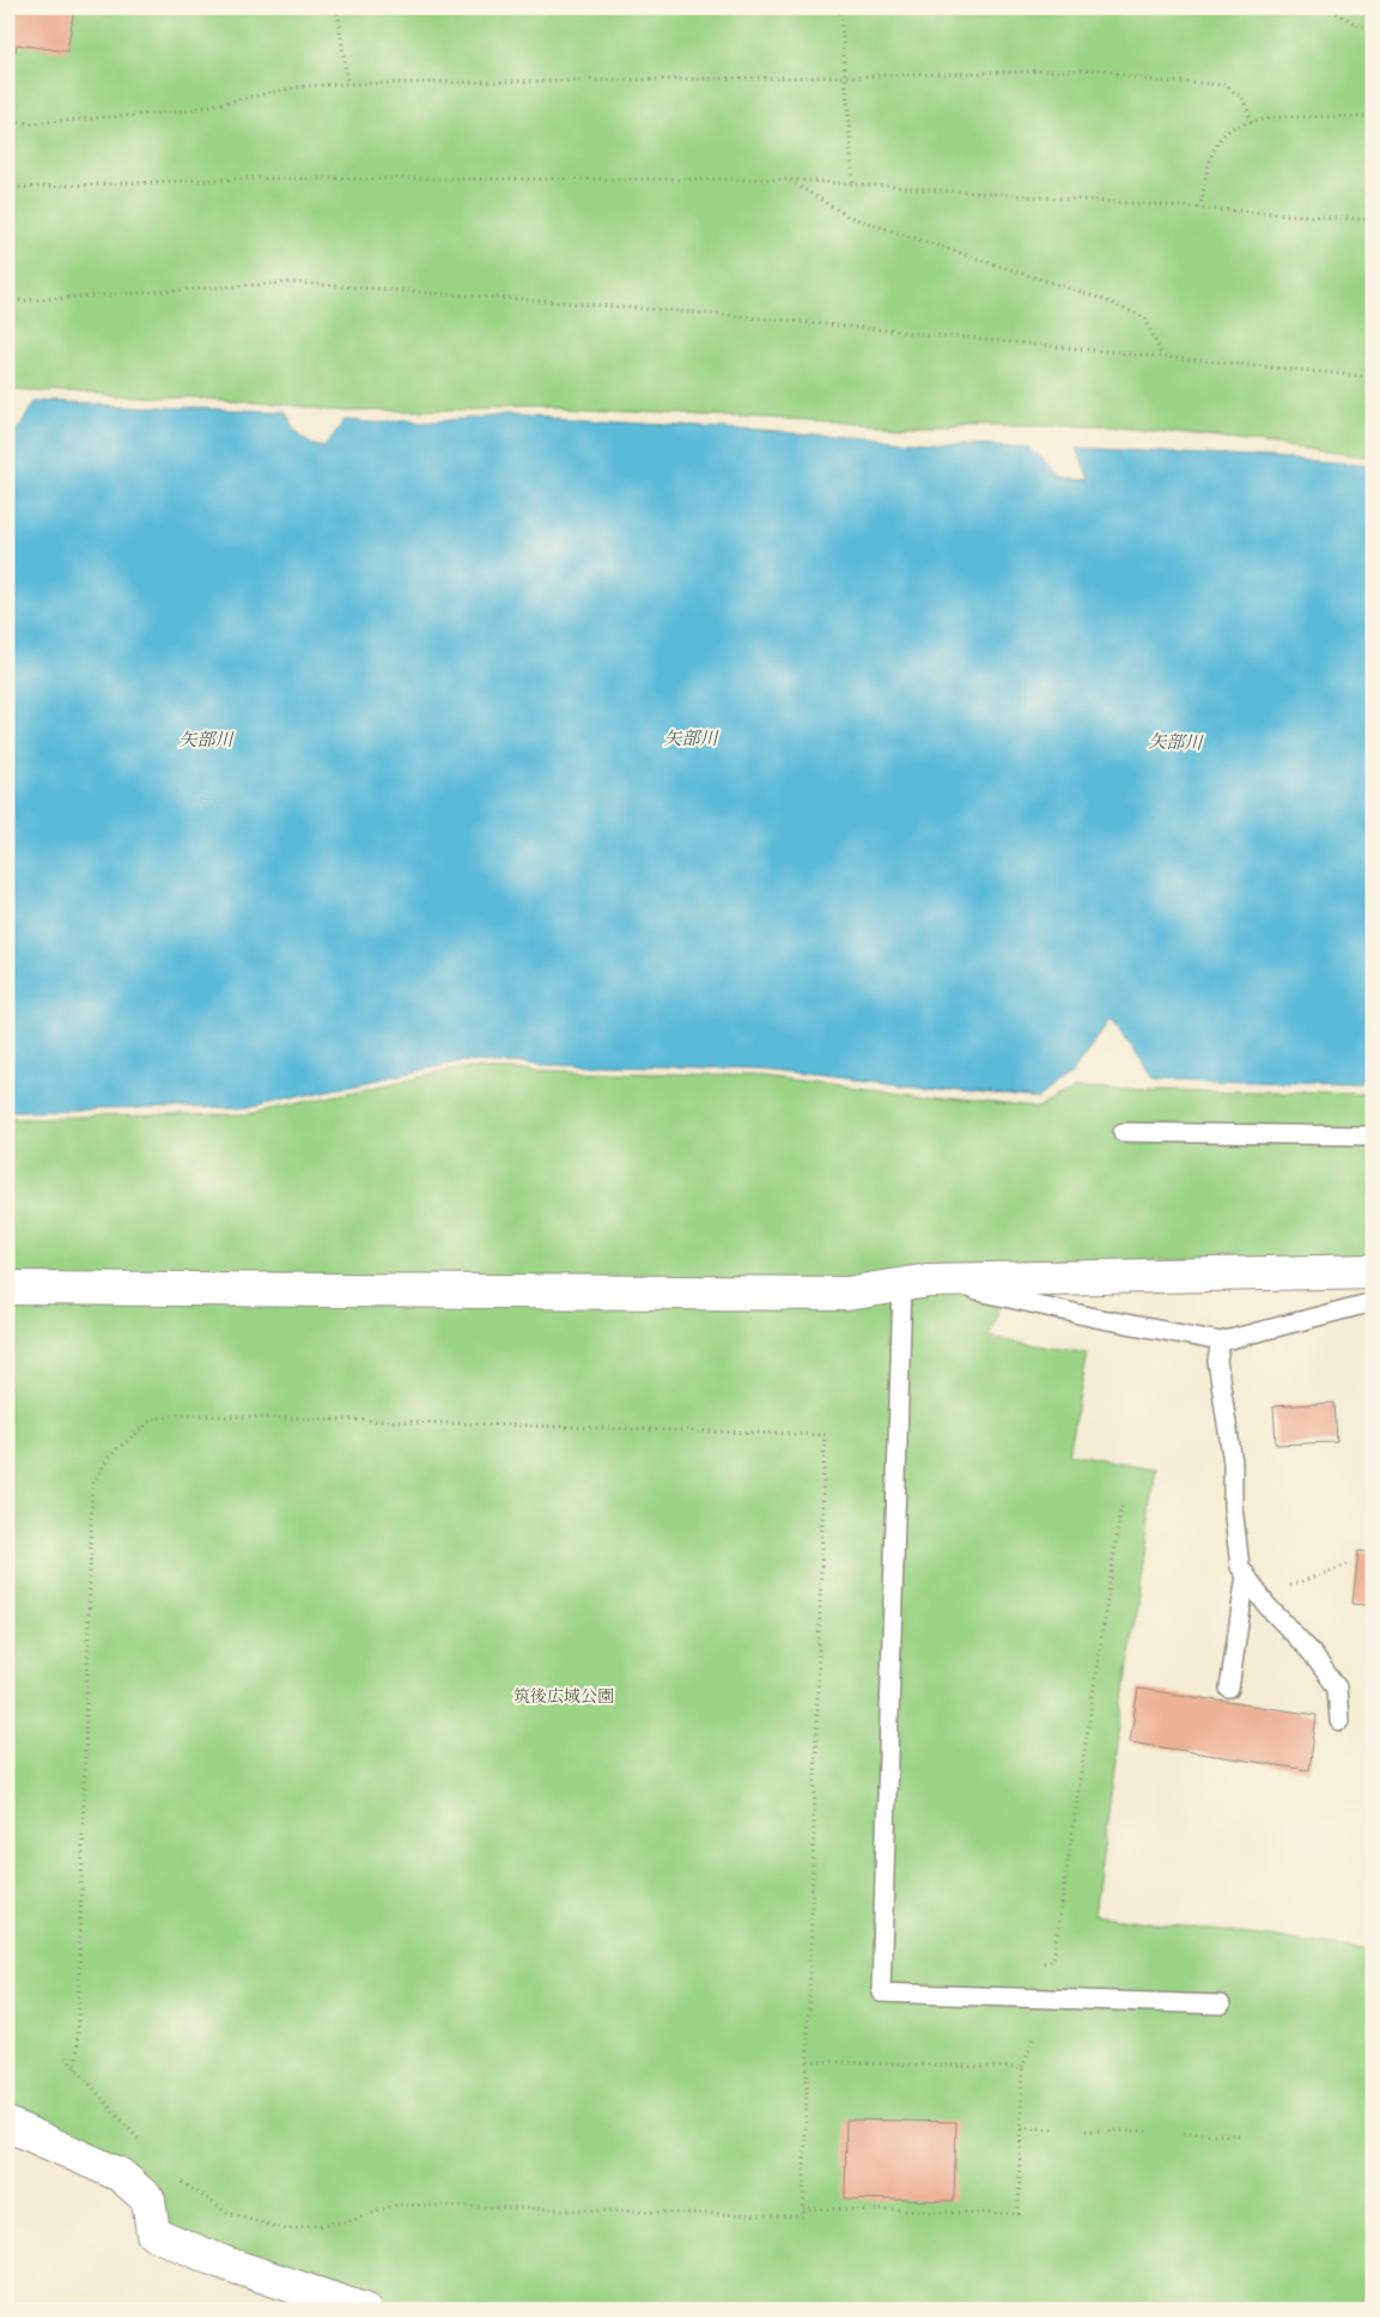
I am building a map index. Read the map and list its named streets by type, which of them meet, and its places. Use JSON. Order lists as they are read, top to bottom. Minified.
{"water":["矢部川"],"parks":["筑後広域公園"]}
